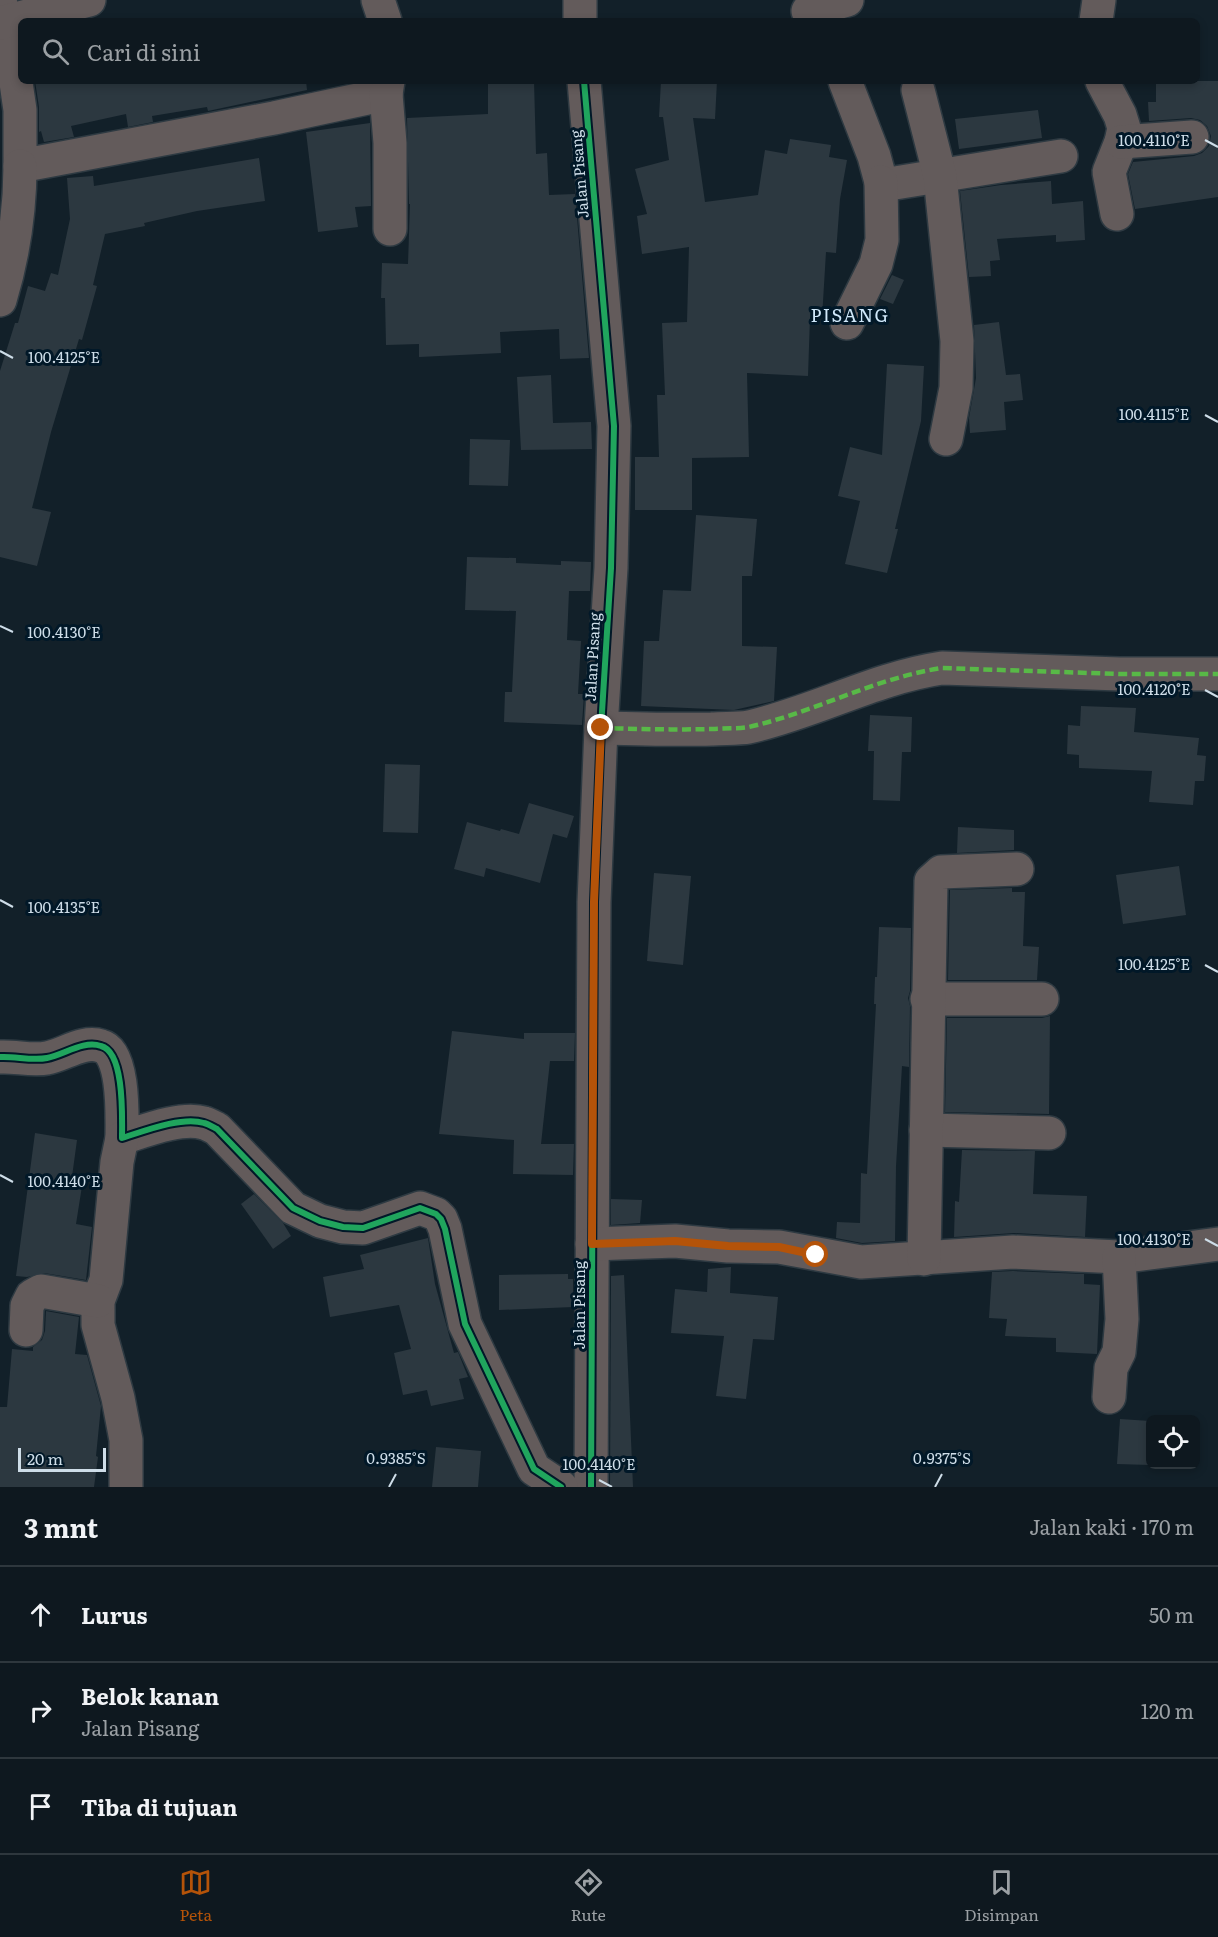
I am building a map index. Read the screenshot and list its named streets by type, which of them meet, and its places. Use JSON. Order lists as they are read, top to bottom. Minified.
{"streets":{"street":["Jalan Pisang"]},"districts":["PISANG"],"scale_bar":"20 m","page":{"search":"Cari di sini","scale":"20 m","heading":["3 mnt","Jalan kaki · 170 m"],"list":[["Lurus","50 m"],["Belok kanan","Jalan Pisang","120 m"],"Tiba di tujuan"],"nav":["Peta","Rute","Disimpan"]},"coordinates":["100.4110°E","100.4125°E","100.4115°E","100.4130°E","100.4120°E","100.4135°E","100.4140°E","0.9385°S","0.9375°S"]}
